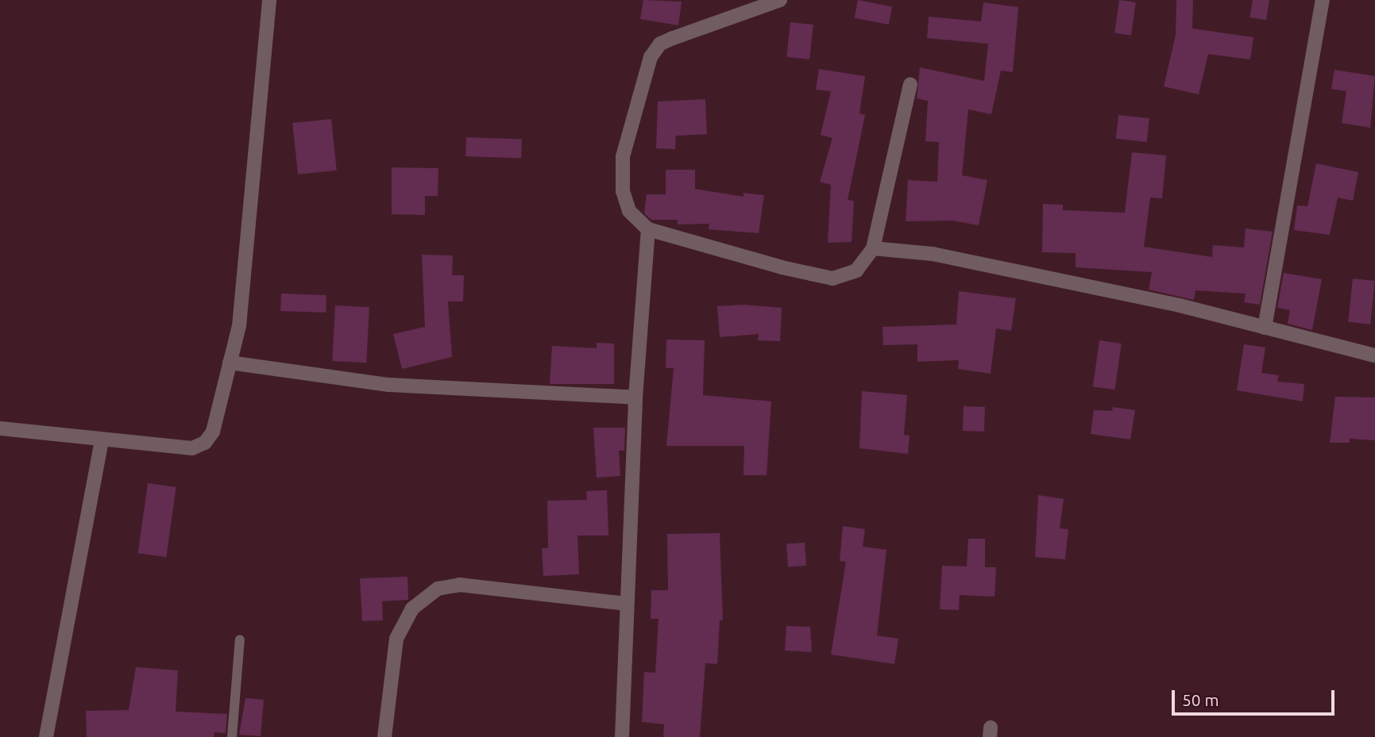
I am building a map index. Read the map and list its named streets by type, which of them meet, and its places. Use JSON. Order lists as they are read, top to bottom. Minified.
{"scale_bar":"50 m"}
